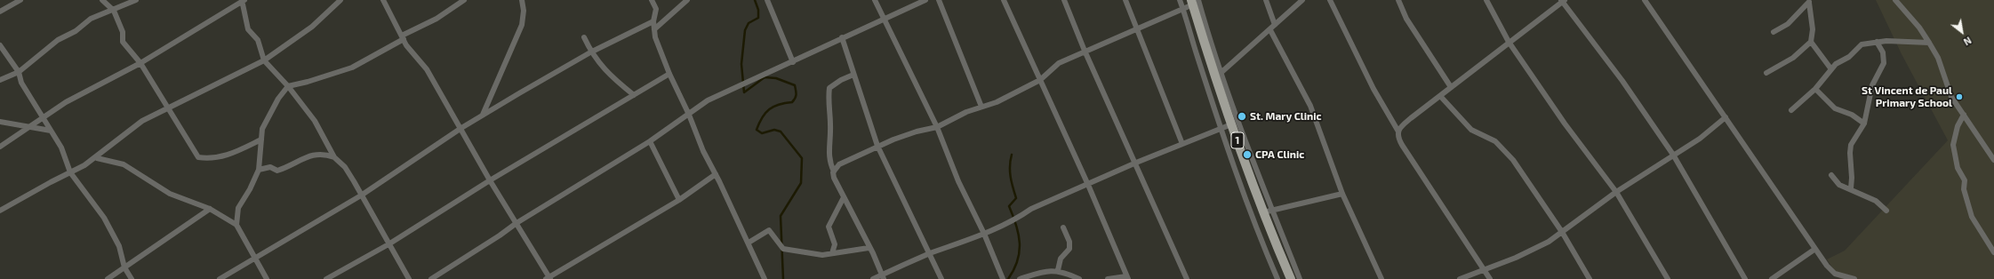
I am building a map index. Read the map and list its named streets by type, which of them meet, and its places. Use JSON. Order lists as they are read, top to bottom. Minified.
{"streets":{"main road":["1"]},"places":["St Vincent de Paul Primary School","St. Mary Clinic","CPA Clinic"],"north":"bottom right"}
